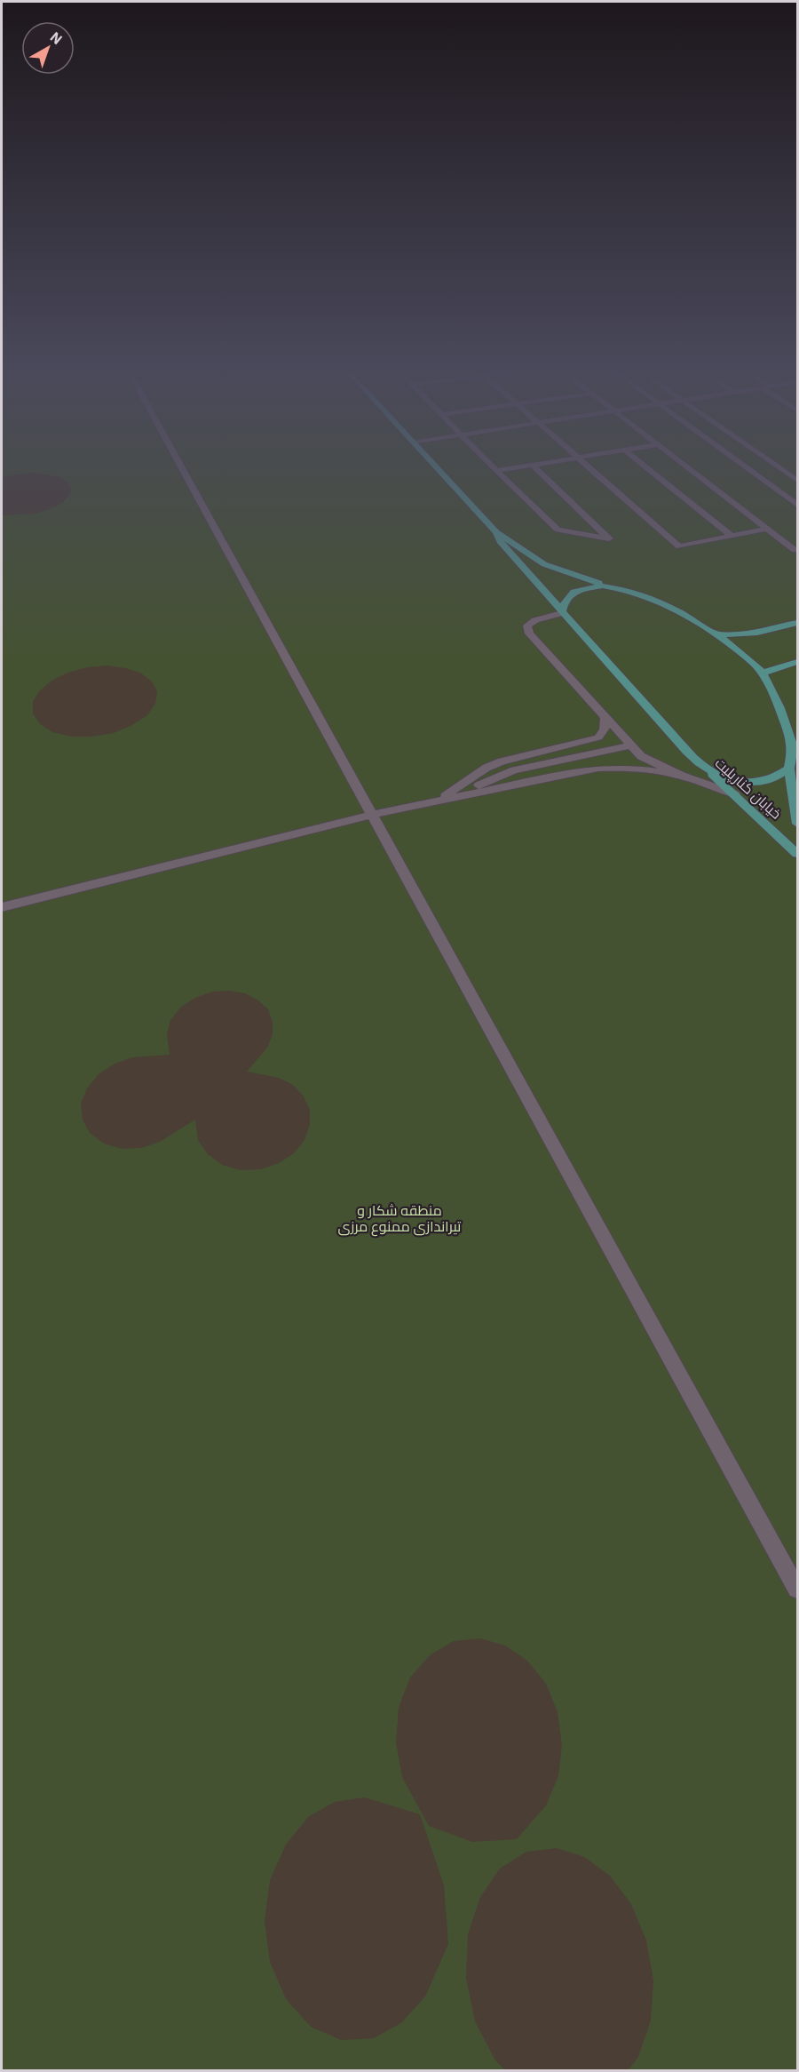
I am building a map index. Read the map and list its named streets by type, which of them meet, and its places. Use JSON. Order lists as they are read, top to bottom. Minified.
{"streets":{"main road":["خیابان کنارپلیت"]},"parks":["منطقه شکار و تیراندازی ممنوع مرزی"],"north":"top right"}
